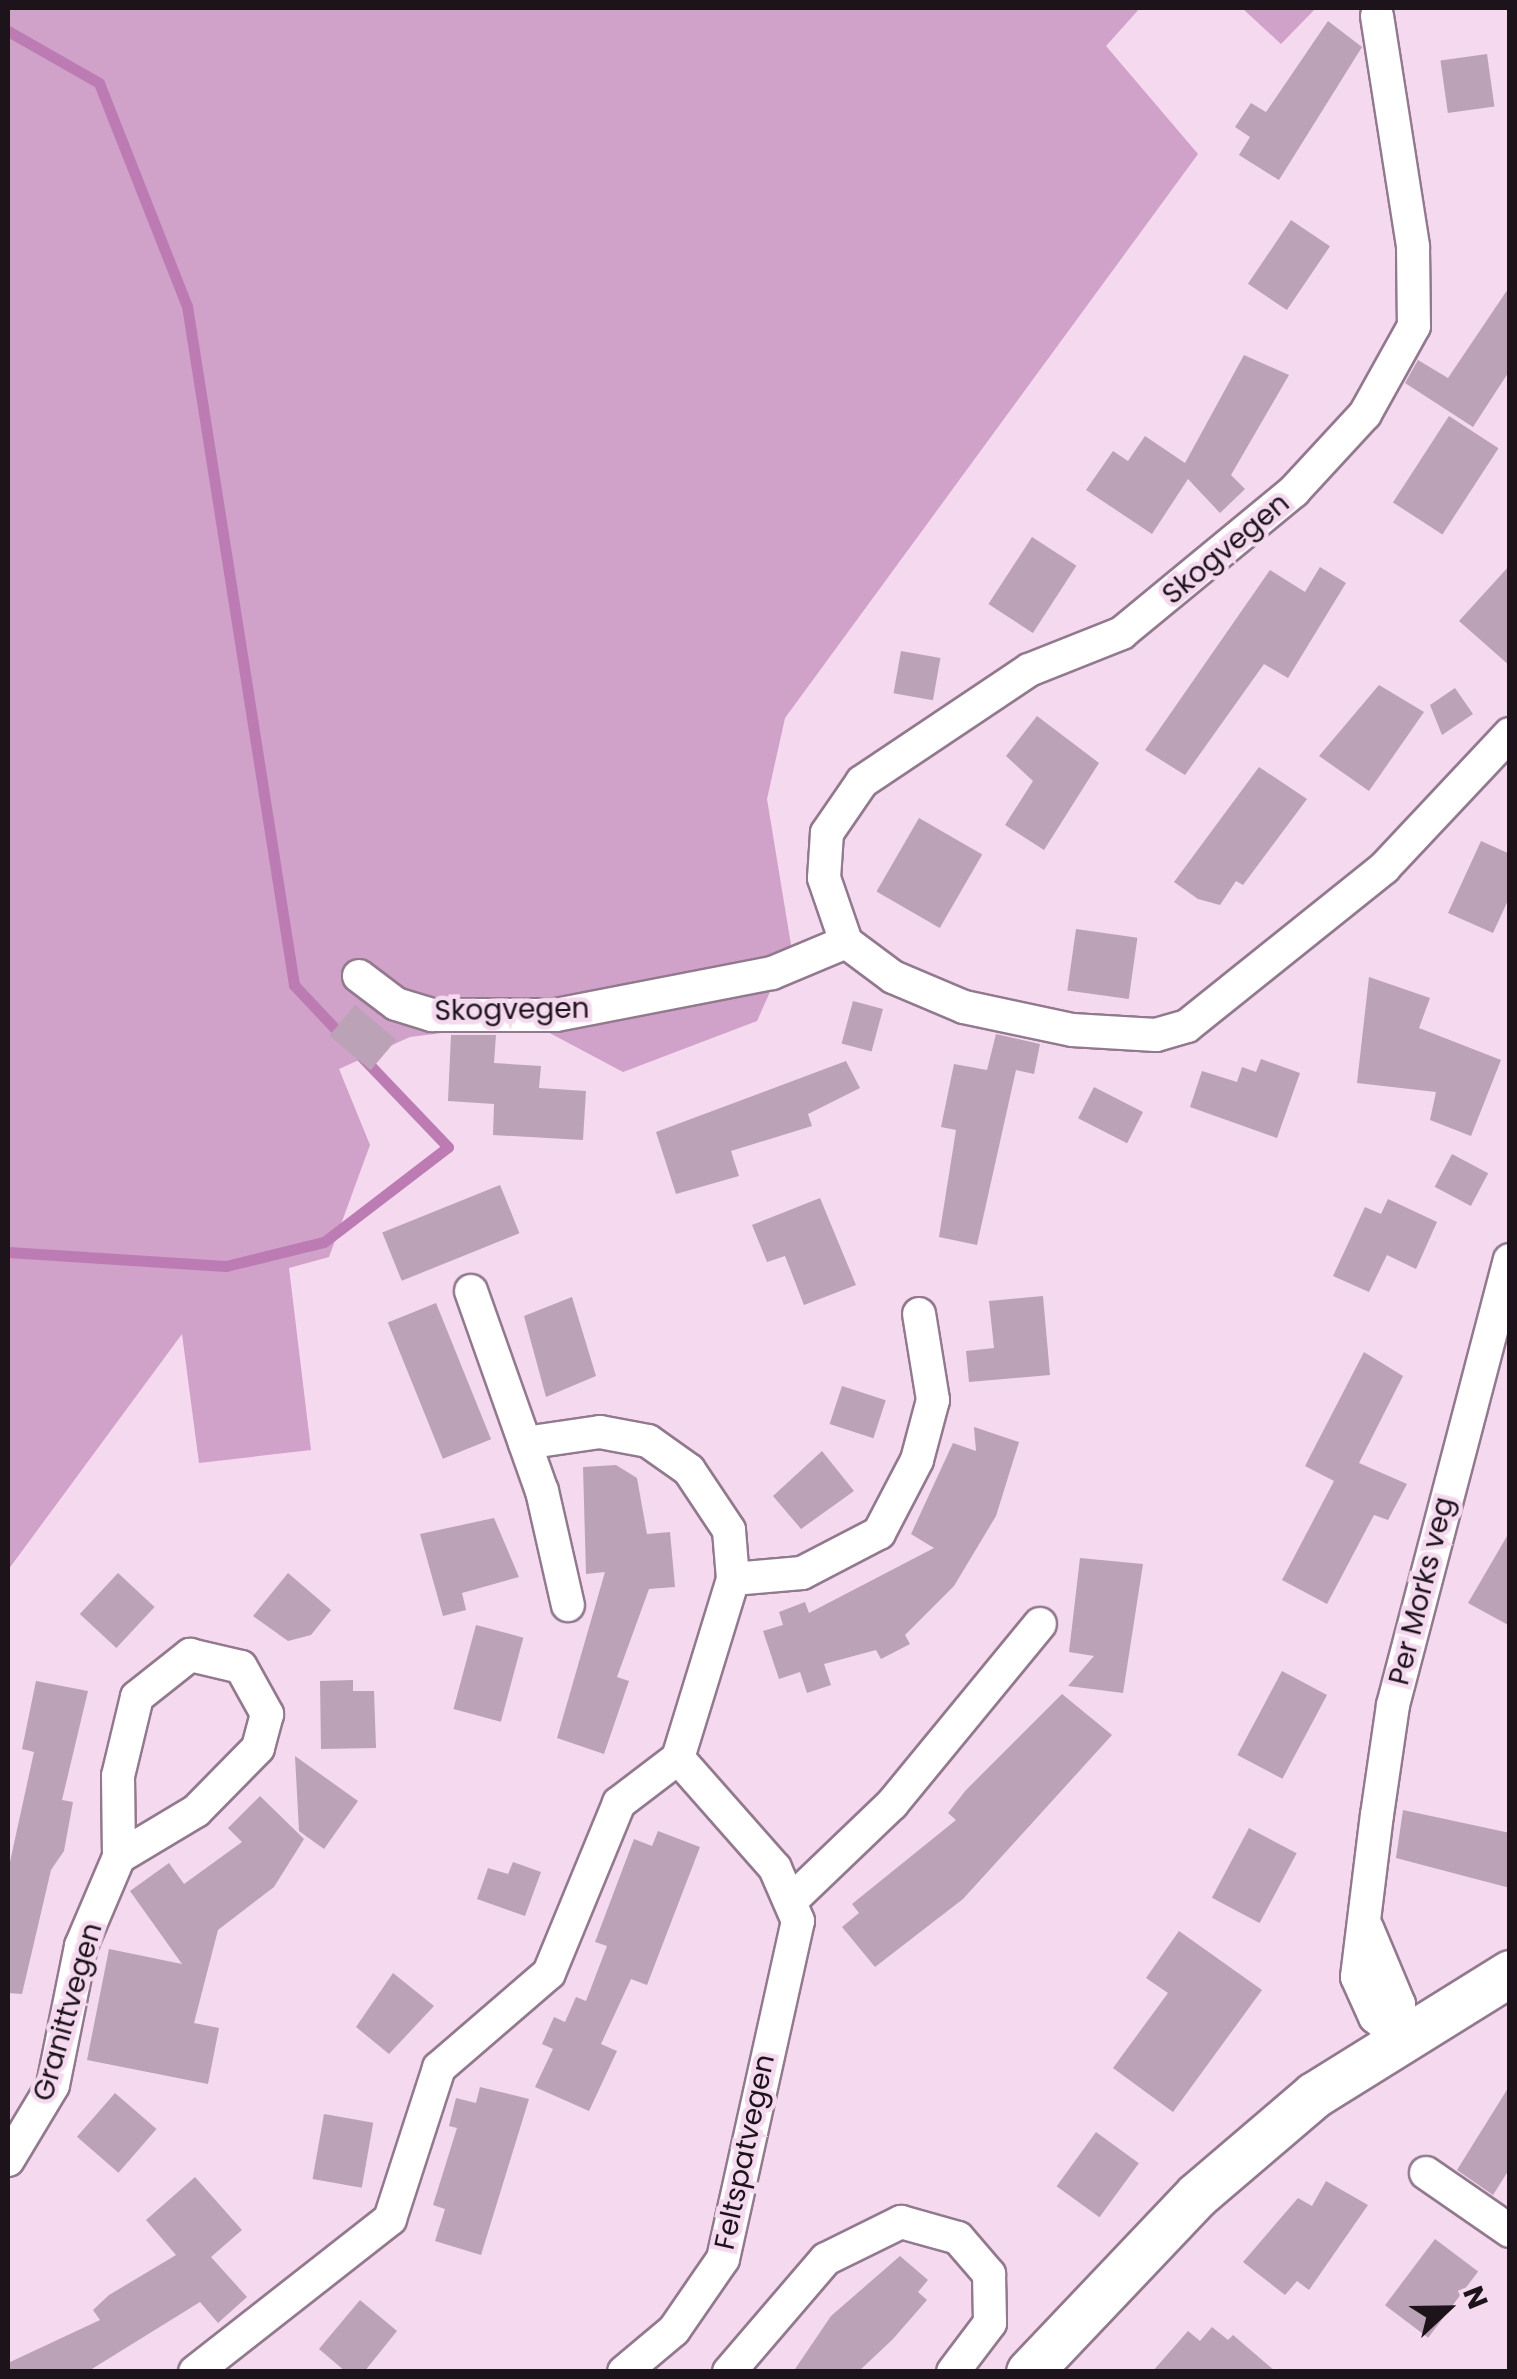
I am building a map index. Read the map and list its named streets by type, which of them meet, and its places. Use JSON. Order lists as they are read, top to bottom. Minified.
{"streets":{"street":["Skogvegen","Per Morks veg","Granittvegen","Feltspatvegen"]},"north":"right"}
